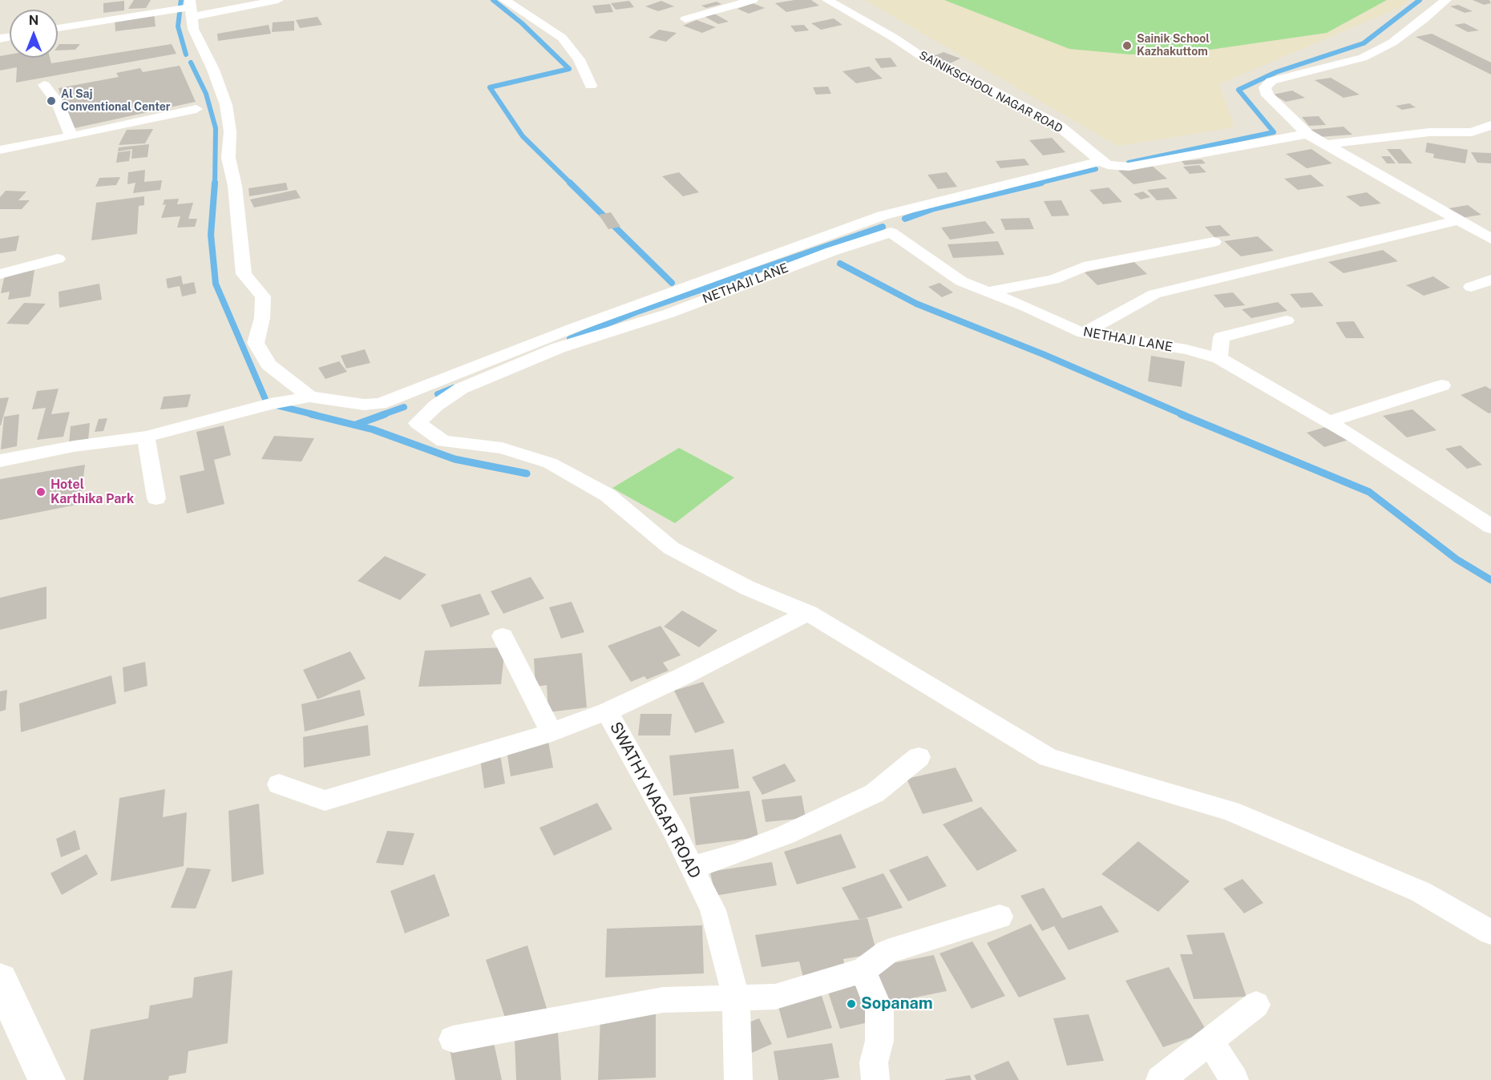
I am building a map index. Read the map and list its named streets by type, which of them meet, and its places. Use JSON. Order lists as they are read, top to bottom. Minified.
{"streets":{"street":["SAINIKSCHOOL NAGAR ROAD","NETHAJI LANE","SWATHY NAGAR ROAD"]},"crossings":[["NETHAJI LANE","SWATHY NAGAR ROAD"]],"places":["Sainik School Kazhakuttom","Al Saj Conventional Center","Hotel Karthika Park","Sopanam"],"north":"top"}
